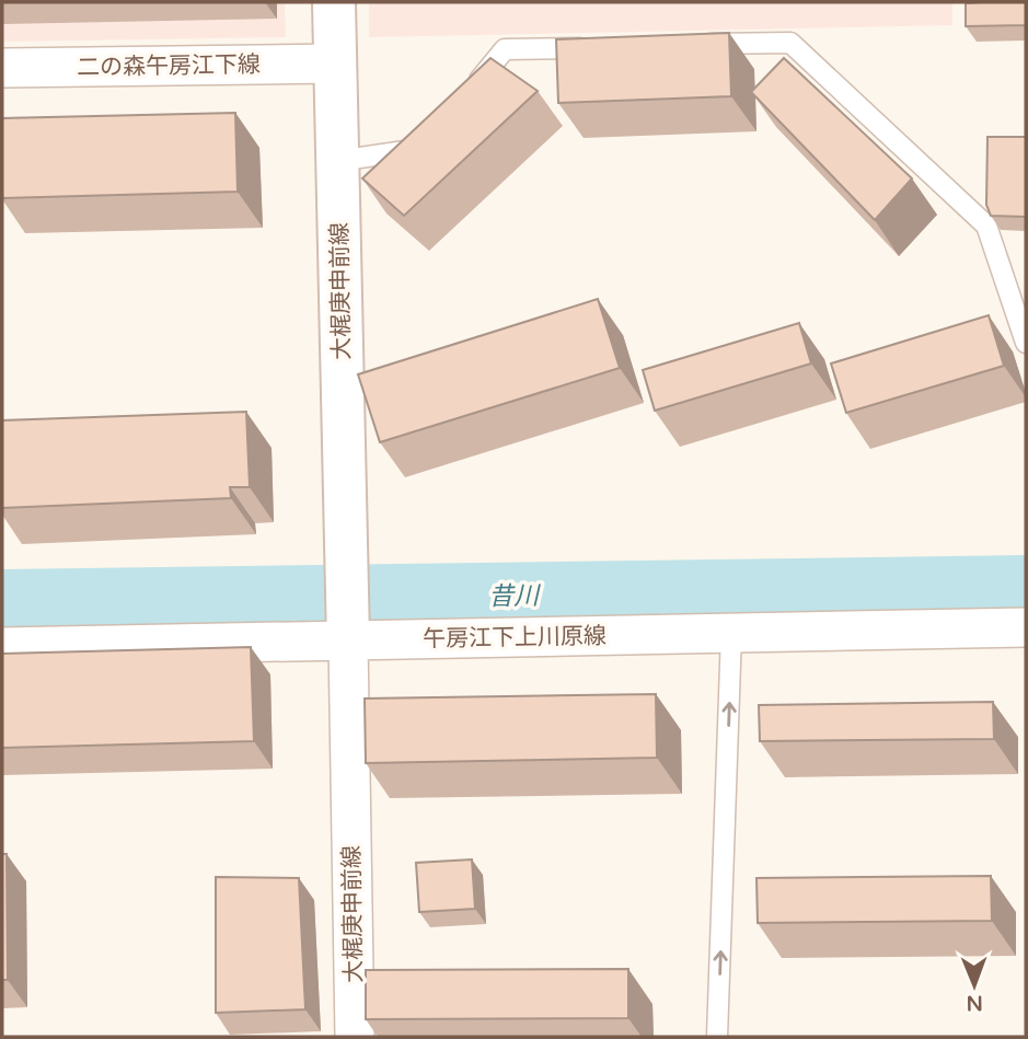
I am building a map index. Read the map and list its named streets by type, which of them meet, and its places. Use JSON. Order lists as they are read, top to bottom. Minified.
{"streets":{"street":["二の森午房江下線","大梶庚申前線","午房江下上川原線"]},"crossings":[["二の森午房江下線","大梶庚申前線"],["大梶庚申前線","午房江下上川原線"]],"water":["昔川"],"north":"bottom"}
